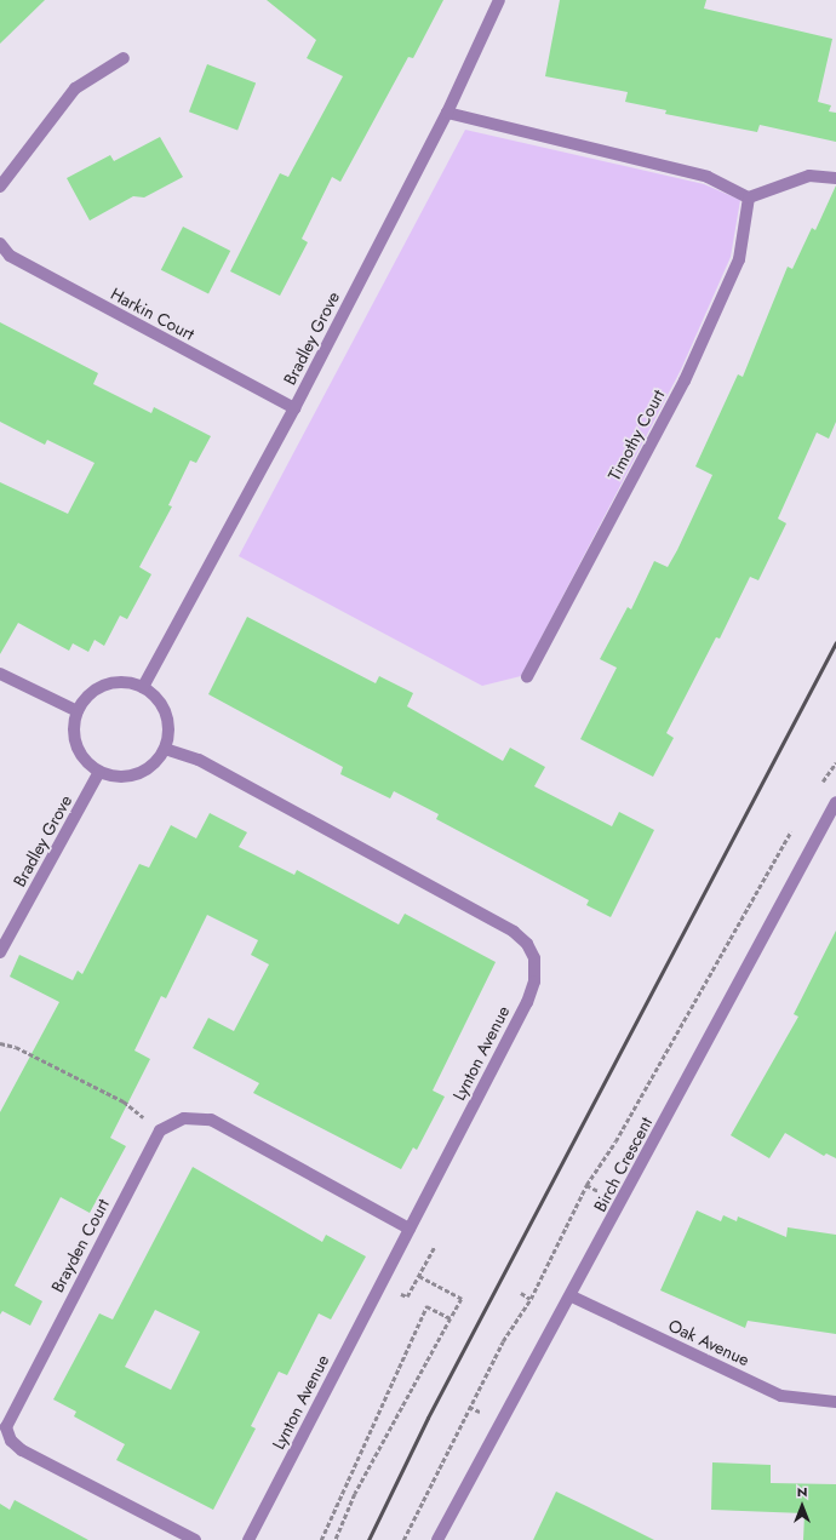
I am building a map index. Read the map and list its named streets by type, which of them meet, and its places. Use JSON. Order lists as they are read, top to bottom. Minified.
{"streets":{"street":["Harkin Court","Bradley Grove","Timothy Court","Lynton Avenue","Birch Crescent","Brayden Court","Oak Avenue"]},"crossings":[["Harkin Court","Bradley Grove"],["Bradley Grove","Lynton Avenue"],["Birch Crescent","Oak Avenue"]],"north":"top"}
